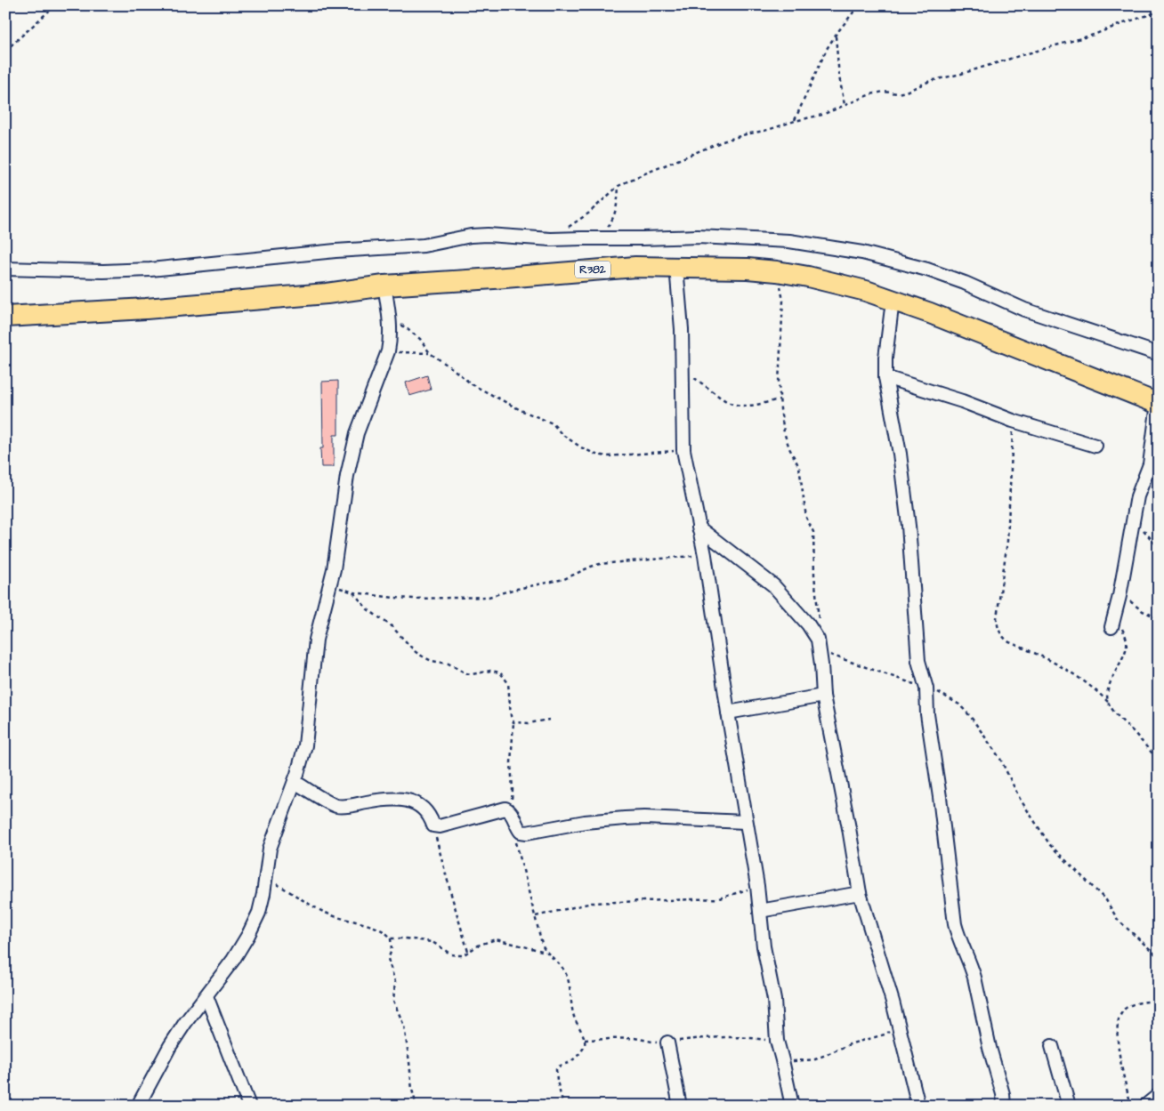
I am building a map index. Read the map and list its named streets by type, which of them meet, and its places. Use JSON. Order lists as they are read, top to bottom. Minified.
{"streets":{"main road":["R382"]}}
